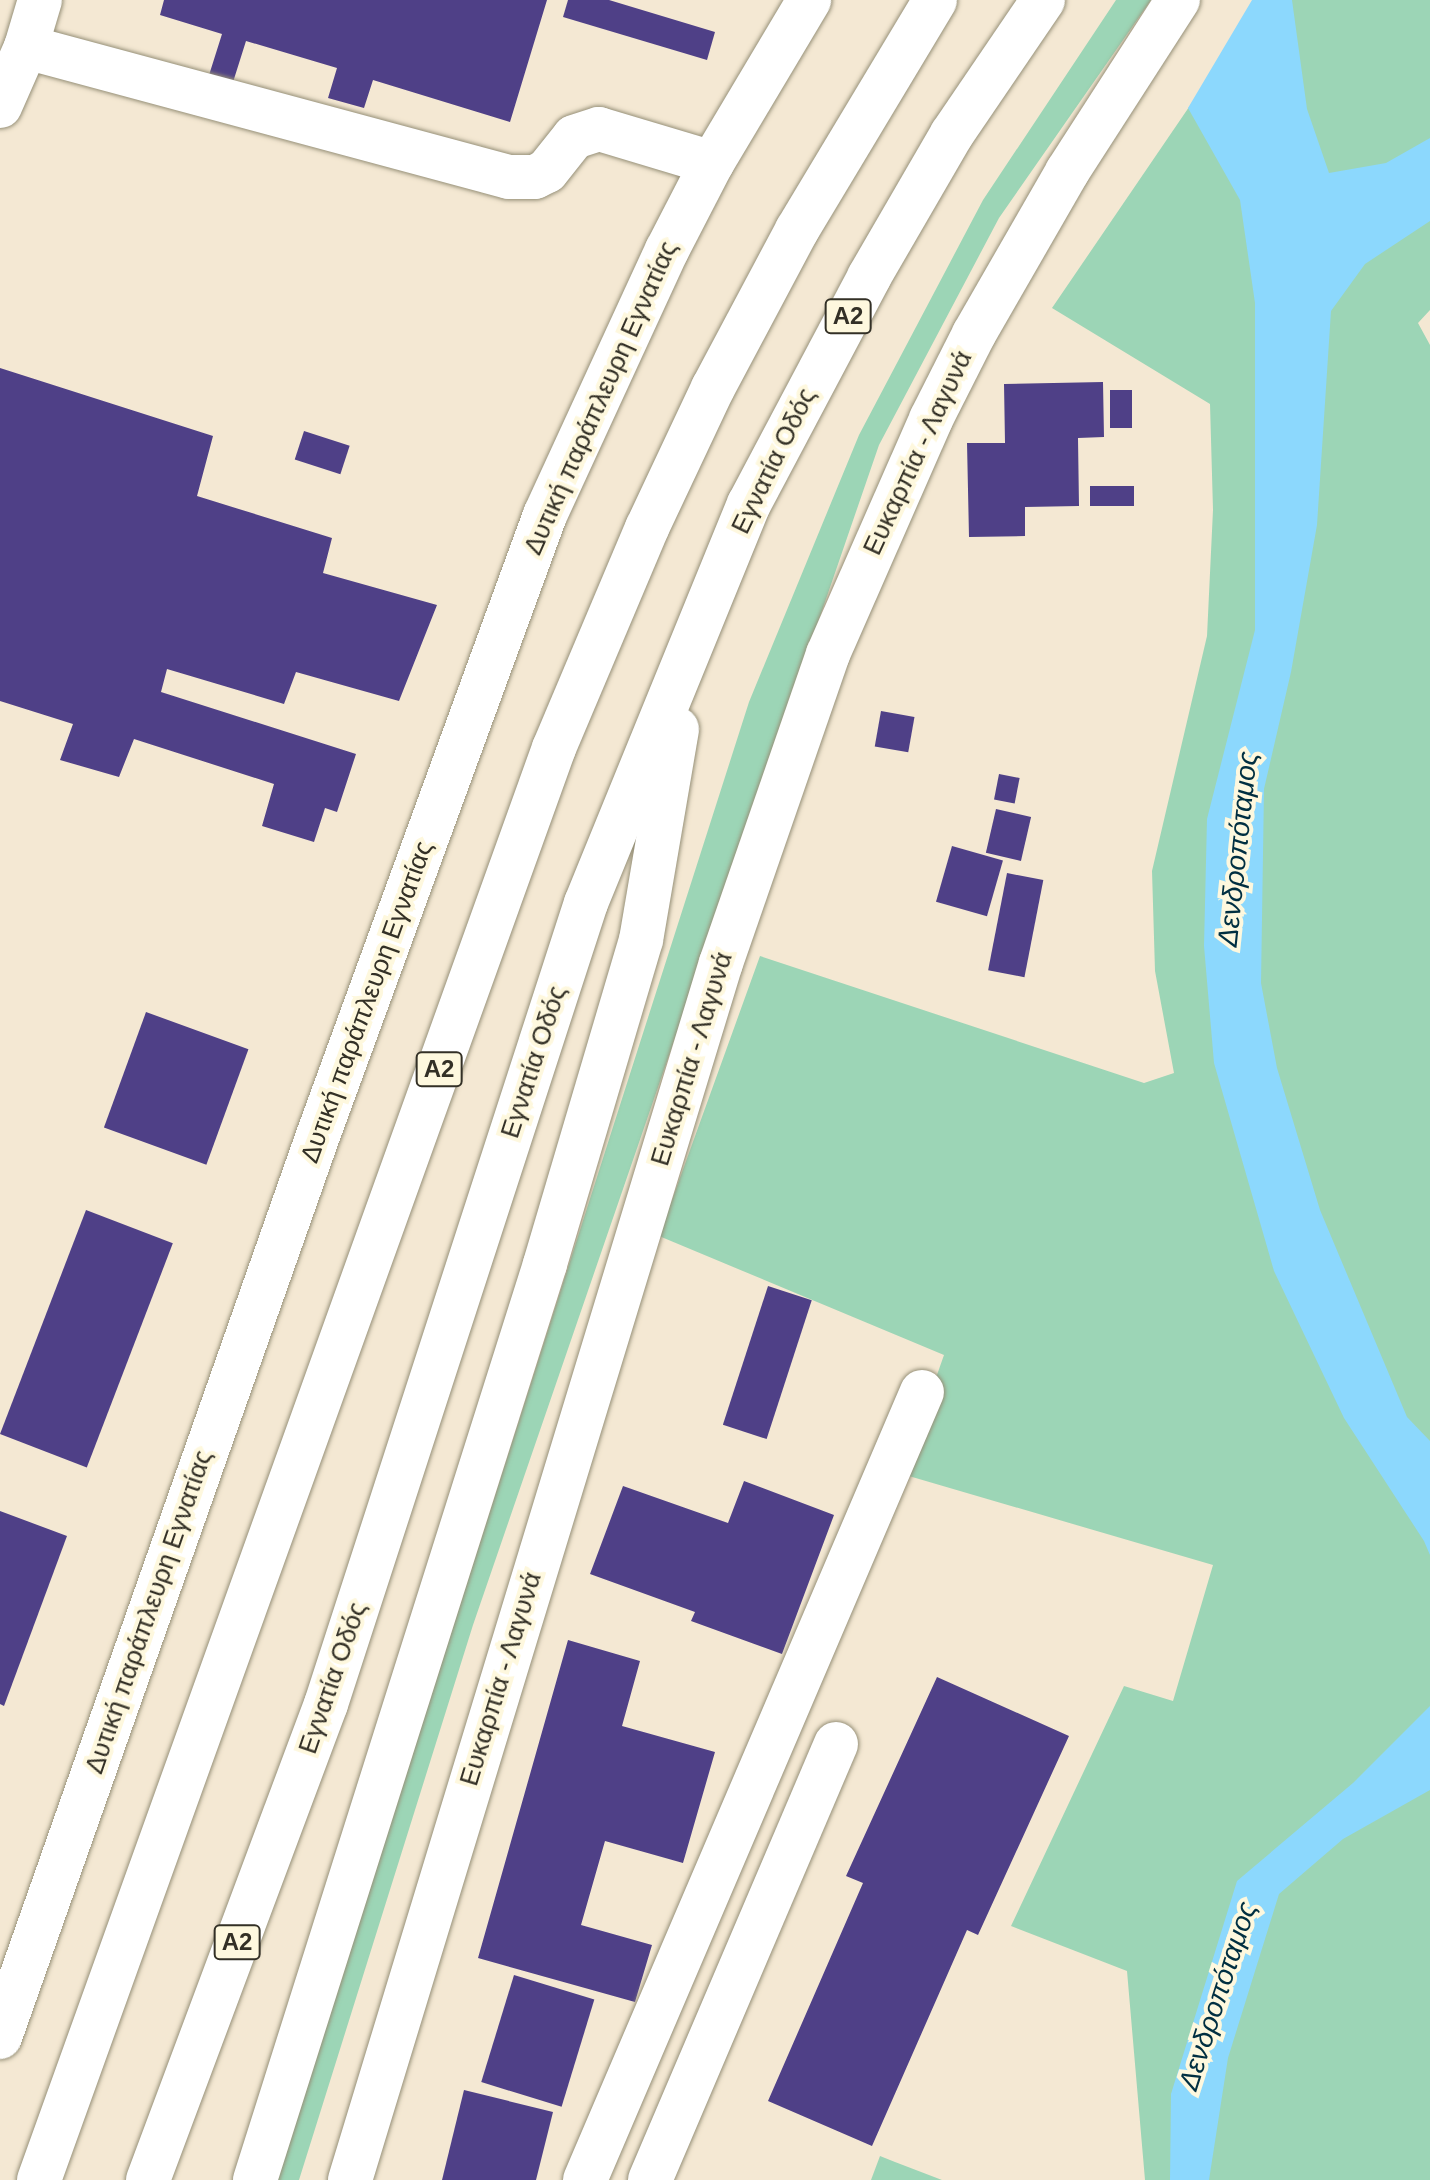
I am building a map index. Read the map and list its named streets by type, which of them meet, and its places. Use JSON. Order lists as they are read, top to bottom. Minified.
{"streets":{"main road":["Α2","Δυτική παράπλευρη Εγνατίας","Ευκαρπία - Λαγυνά","Εγνατία Οδός"]},"water":["Δενδροπόταμος"]}
